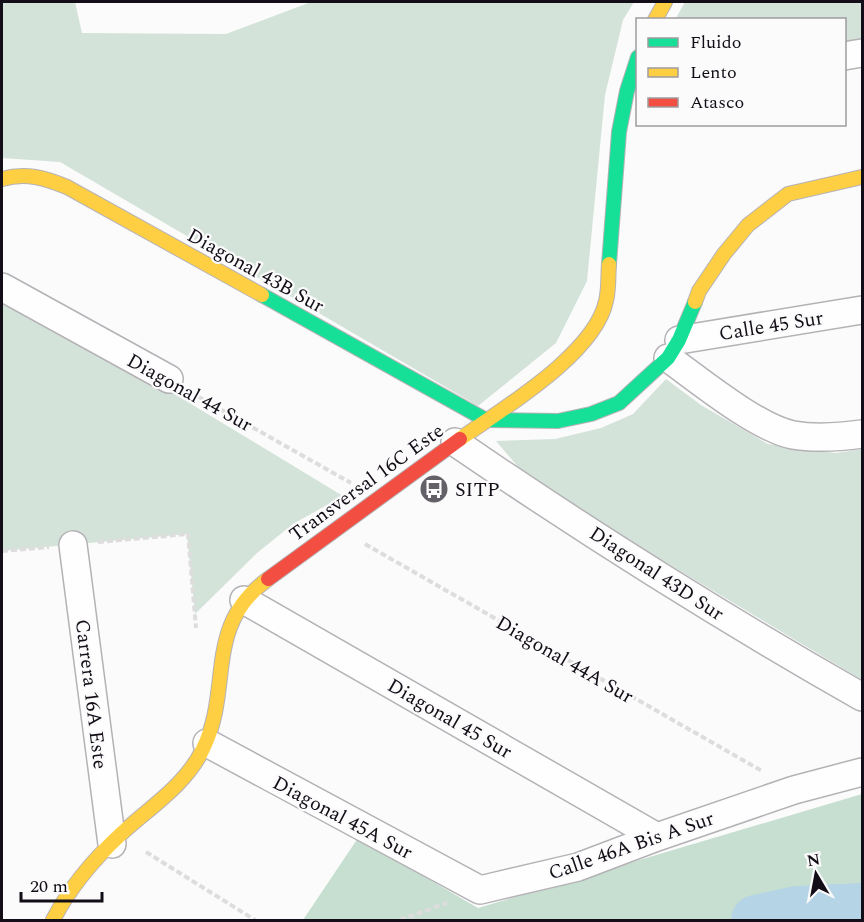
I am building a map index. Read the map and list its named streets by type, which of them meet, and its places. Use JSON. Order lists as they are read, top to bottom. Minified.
{"streets":{"street":["Diagonal 43B Sur","Calle 45 Sur","Diagonal 44 Sur","Transversal 16C Este","Diagonal 43D Sur","Carrera 16A Este","Diagonal 45 Sur","Diagonal 45A Sur","Calle 46A Bis A Sur"],"path":["Diagonal 44A Sur"]},"crossings":[["Diagonal 43B Sur","Transversal 16C Este"],["Diagonal 44 Sur","Transversal 16C Este"],["Transversal 16C Este","Diagonal 43D Sur"],["Transversal 16C Este","Diagonal 44A Sur"],["Transversal 16C Este","Carrera 16A Este"],["Transversal 16C Este","Diagonal 45 Sur"],["Transversal 16C Este","Diagonal 45A Sur"],["Diagonal 44A Sur","Calle 46A Bis A Sur"],["Diagonal 45 Sur","Calle 46A Bis A Sur"],["Diagonal 45A Sur","Calle 46A Bis A Sur"]],"places":{"bus stop":["SITP"]},"legend":["Fluido","Lento","Atasco"],"scale_bar":"20 m","north":"top"}
